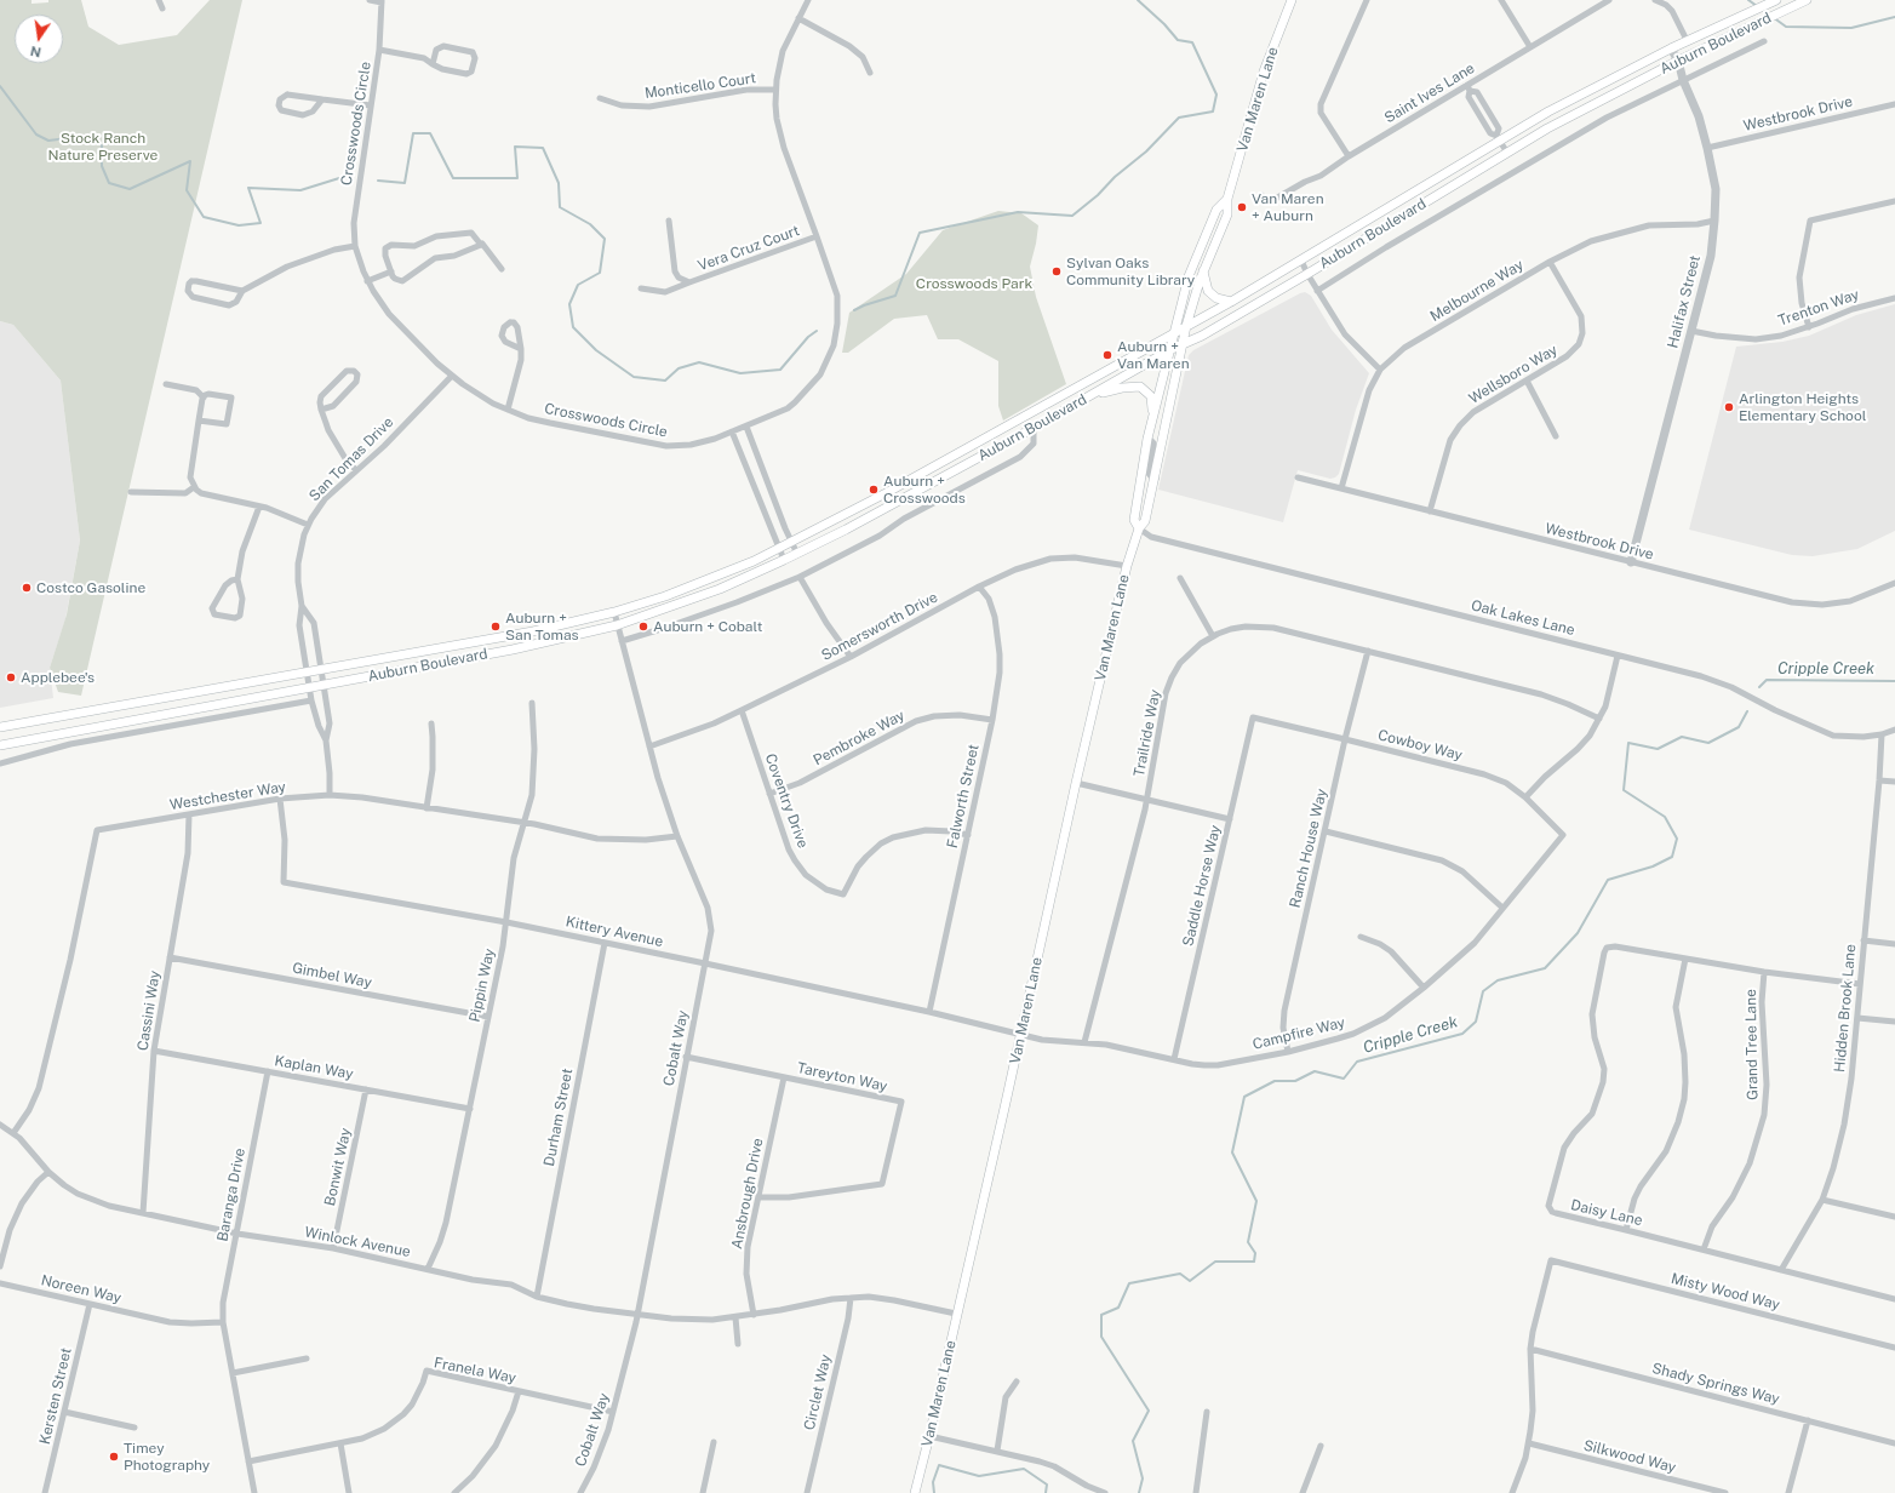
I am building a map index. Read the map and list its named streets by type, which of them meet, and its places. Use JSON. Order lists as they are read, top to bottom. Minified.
{"streets":{"main road":["Auburn Boulevard","Van Maren Lane"],"street":["Monticello Court","Saint Ives Lane","Westbrook Drive","Crosswoods Circle","Vera Cruz Court","Melbourne Way","Halifax Street","Trenton Way","Wellsboro Way","San Tomas Drive","Oak Lakes Lane","Somersworth Drive","Trailride Way","Pembroke Way","Cowboy Way","Westchester Way","Falworth Street","Coventry Drive","Ranch House Way","Saddle Horse Way","Kittery Avenue","Gimbel Way","Pippin Way","Hidden Brook Lane","Cassini Way","Campfire Way","Grand Tree Lane","Cobalt Way","Kaplan Way","Tareyton Way","Durham Street","Bonwit Way","Ansbrough Drive","Baranga Drive","Daisy Lane","Winlock Avenue","Noreen Way","Misty Wood Way","Franela Way","Shady Springs Way","Circlet Way","Kersten Street","Silkwood Way"]},"crossings":[["Auburn Boulevard","Van Maren Lane"],["Auburn Boulevard","Halifax Street"],["Auburn Boulevard","San Tomas Drive"],["Auburn Boulevard","Cobalt Way"],["Monticello Court","Crosswoods Circle"],["Van Maren Lane","Oak Lakes Lane"],["Van Maren Lane","Somersworth Drive"],["Van Maren Lane","Kittery Avenue"],["Van Maren Lane","Campfire Way"],["Van Maren Lane","Winlock Avenue"],["Westbrook Drive","Melbourne Way"],["Westbrook Drive","Halifax Street"],["Westbrook Drive","Wellsboro Way"],["Crosswoods Circle","Vera Cruz Court"],["Crosswoods Circle","San Tomas Drive"],["Melbourne Way","Halifax Street"],["Melbourne Way","Wellsboro Way"],["Halifax Street","Trenton Way"],["San Tomas Drive","Westchester Way"],["Oak Lakes Lane","Hidden Brook Lane"],["Somersworth Drive","Falworth Street"],["Somersworth Drive","Coventry Drive"],["Somersworth Drive","Cobalt Way"],["Trailride Way","Ranch House Way"],["Trailride Way","Campfire Way"],["Pembroke Way","Falworth Street"],["Pembroke Way","Coventry Drive"],["Cowboy Way","Ranch House Way"],["Cowboy Way","Saddle Horse Way"],["Cowboy Way","Campfire Way"],["Westchester Way","Kittery Avenue"],["Westchester Way","Pippin Way"],["Westchester Way","Cassini Way"],["Westchester Way","Cobalt Way"],["Westchester Way","Winlock Avenue"],["Falworth Street","Coventry Drive"],["Falworth Street","Kittery Avenue"],["Ranch House Way","Campfire Way"],["Saddle Horse Way","Campfire Way"],["Kittery Avenue","Pippin Way"],["Kittery Avenue","Campfire Way"],["Kittery Avenue","Cobalt Way"],["Kittery Avenue","Durham Street"],["Gimbel Way","Pippin Way"],["Gimbel Way","Cassini Way"],["Pippin Way","Kaplan Way"],["Pippin Way","Winlock Avenue"],["Hidden Brook Lane","Daisy Lane"],["Cassini Way","Kaplan Way"],["Cassini Way","Winlock Avenue"],["Grand Tree Lane","Daisy Lane"],["Cobalt Way","Tareyton Way"],["Cobalt Way","Winlock Avenue"],["Cobalt Way","Franela Way"],["Kaplan Way","Bonwit Way"],["Kaplan Way","Baranga Drive"],["Tareyton Way","Ansbrough Drive"],["Durham Street","Winlock Avenue"],["Bonwit Way","Winlock Avenue"],["Ansbrough Drive","Winlock Avenue"],["Baranga Drive","Winlock Avenue"],["Baranga Drive","Noreen Way"],["Baranga Drive","Franela Way"],["Winlock Avenue","Circlet Way"],["Noreen Way","Kersten Street"],["Misty Wood Way","Shady Springs Way"]],"water":["Cripple Creek"],"parks":["Stock Ranch Nature Preserve","Crosswoods Park"],"places":["Van Maren + Auburn","Sylvan Oaks Community Library","Auburn + Van Maren","Arlington Heights Elementary School","Auburn + Crosswoods","Costco Gasoline","Auburn + San Tomas","Auburn + Cobalt","Applebee's","Timey Photography"],"north":"bottom"}
